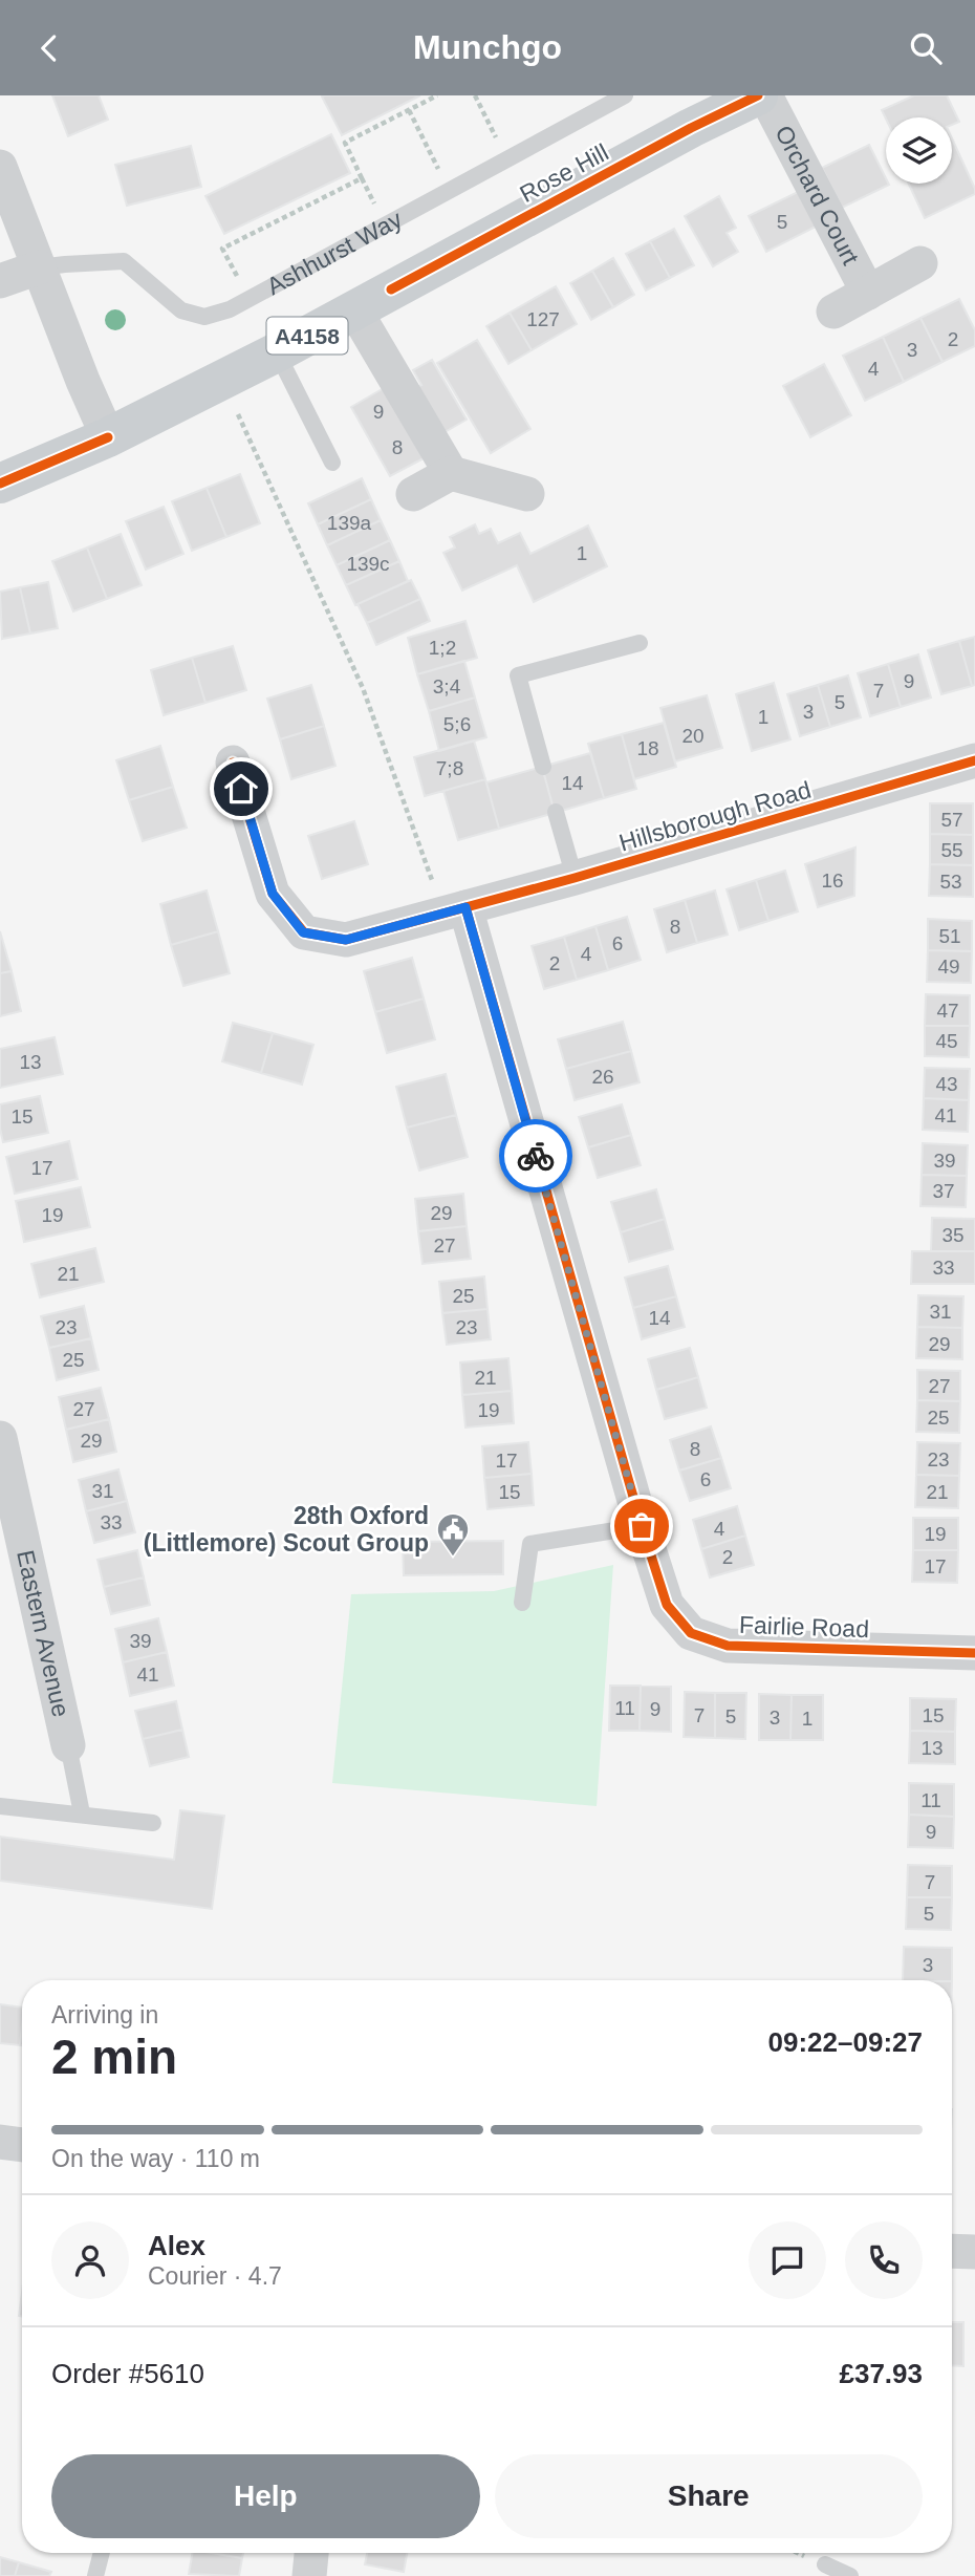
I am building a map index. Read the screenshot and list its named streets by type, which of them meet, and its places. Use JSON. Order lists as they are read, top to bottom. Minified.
{"streets":{"main road":["Rose Hill","A4158"],"street":["Orchard Court","Hillsborough Road","Fairlie Road","Eastern Avenue"],"lane":["Ashhurst Way"]},"crossings":[["Rose Hill","A4158"],["Hillsborough Road","Fairlie Road"]],"places":{"public building":["28th Oxford (Littlemore) Scout Group"]},"house_numbers":["5","127","2","3","4","9","8","139a","1","139c","1;2","9","3;4","7","5","3","1","5;6","20","18","7;8","14","57","55","16","53","8","51","6","4","2","49","47","45","13","26","43","41","15","39","17","37","29","19","35","27","33","21","25","31","14","23","23","29","25","21","27","27","19","25","29","8","23","17","6","31","15","21","33","4","19","2","17","39","41","11","9","7","15","5","3","1","13","11","9","7","5","3"],"page":{"header":"Munchgo","heading":["2 min","Arriving in","09:22–09:27"],"panel":["Alex","Courier · 4.7","Order #5610","£37.93"],"bar":"On the way · 110 m","buttons":["Help","Share"]}}
